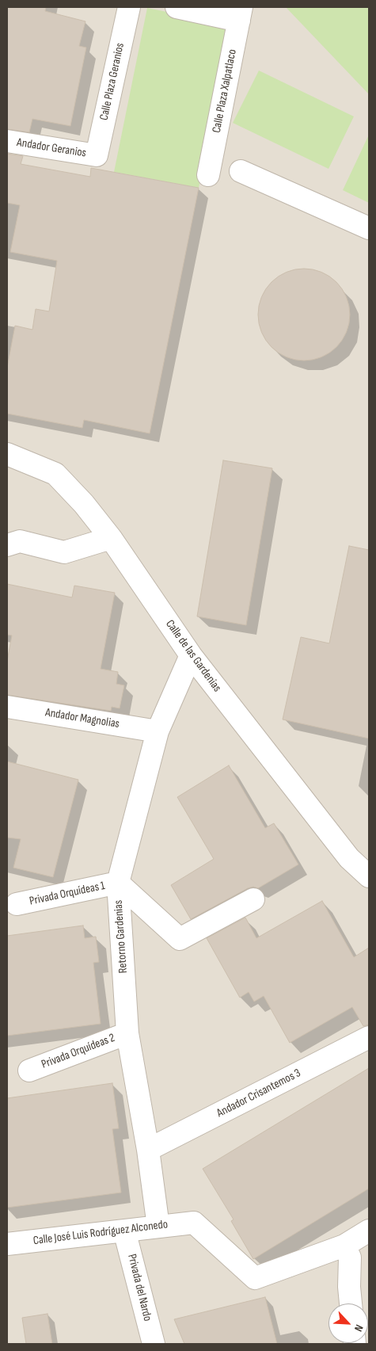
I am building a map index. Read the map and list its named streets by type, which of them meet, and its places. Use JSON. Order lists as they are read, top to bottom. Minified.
{"streets":{"street":["Calle Plaza Geranios","Calle Plaza Xalpatlaco","Andador Geranios","Calle de las Gardenias","Andador Magnolias","Privada Orquídeas 1","Retorno Gardenias","Privada Orquídeas 2","Andador Crisantemos 3","Calle José Luis Rodríguez Alconedo","Privada del Nardo"]},"crossings":[["Calle Plaza Geranios","Andador Geranios"],["Calle de las Gardenias","Retorno Gardenias"],["Andador Magnolias","Retorno Gardenias"],["Privada Orquídeas 1","Retorno Gardenias"],["Retorno Gardenias","Privada Orquídeas 2"],["Retorno Gardenias","Andador Crisantemos 3"],["Retorno Gardenias","Calle José Luis Rodríguez Alconedo"],["Calle José Luis Rodríguez Alconedo","Privada del Nardo"]],"north":"bottom right"}
